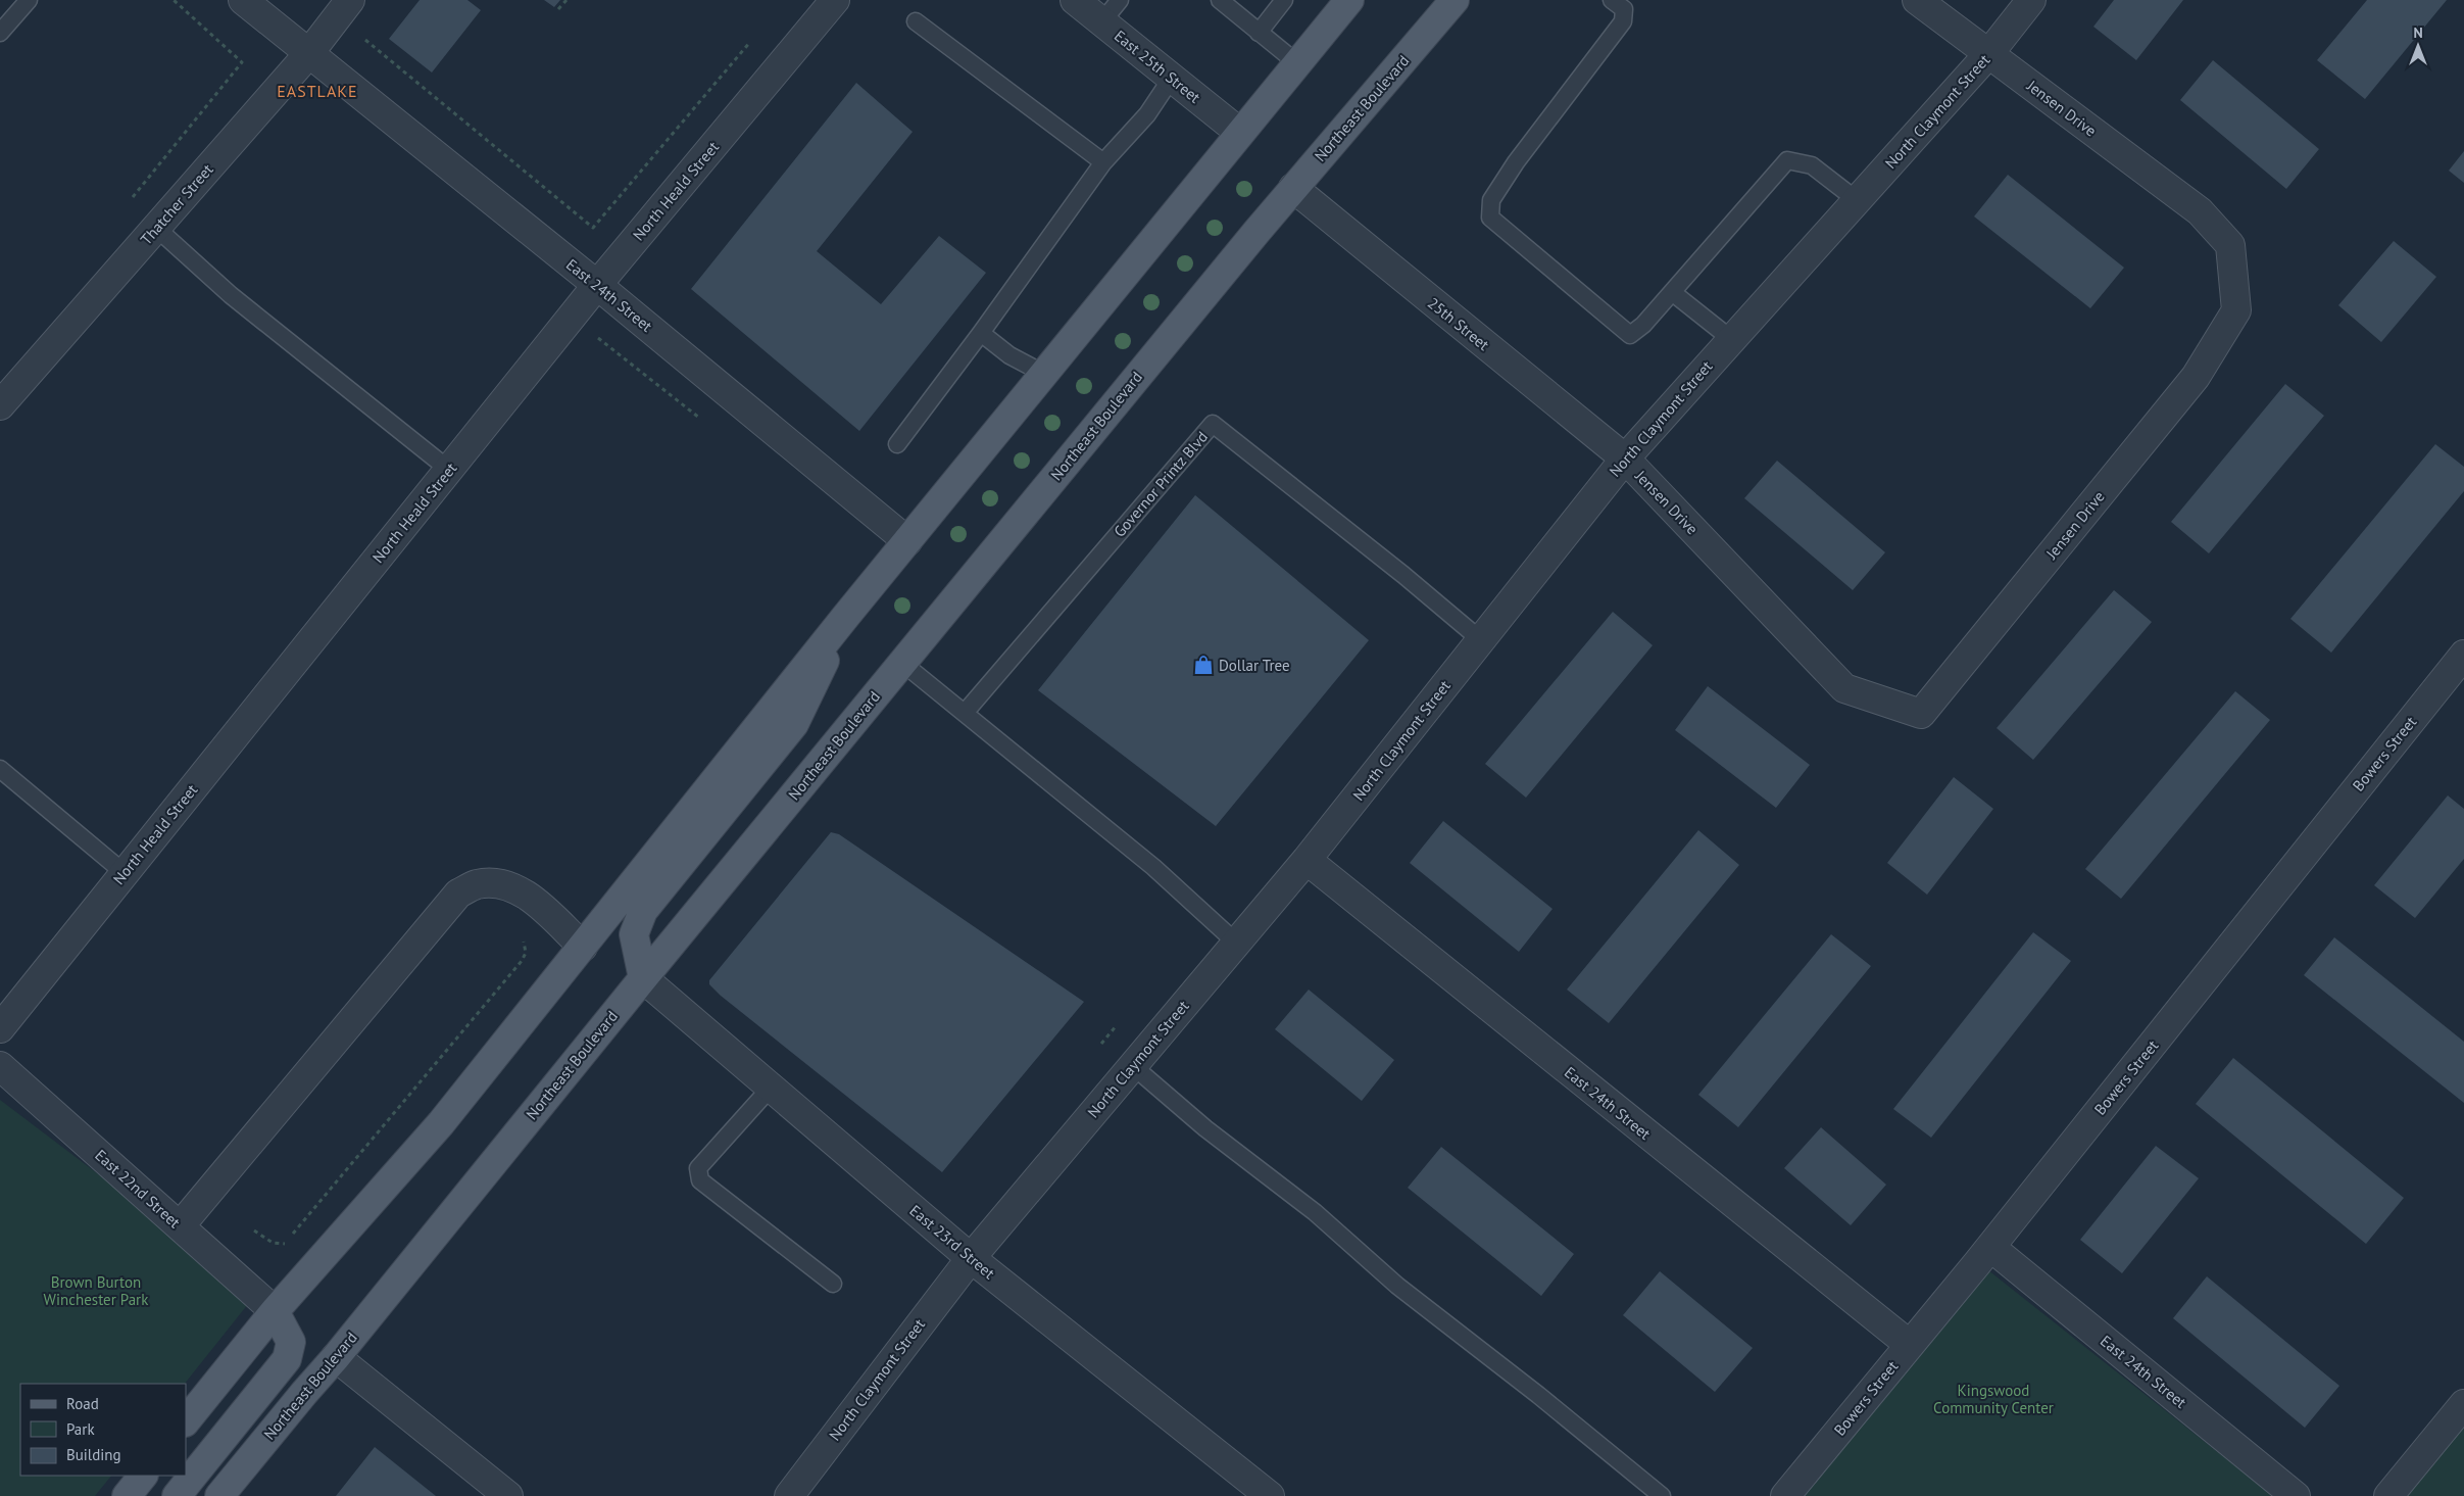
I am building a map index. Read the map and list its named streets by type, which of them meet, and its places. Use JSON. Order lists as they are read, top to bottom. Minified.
{"streets":{"main road":["Northeast Boulevard"],"street":["East 25th Street","Jensen Drive","North Claymont Street","North Heald Street","Thatcher Street","East 24th Street","25th Street","Bowers Street","East 22nd Street","East 23rd Street"],"lane":["Governor Printz Blvd"]},"crossings":[["Northeast Boulevard","25th Street"],["Northeast Boulevard","East 23rd Street"],["Jensen Drive","North Claymont Street"],["Jensen Drive","25th Street"],["North Claymont Street","East 24th Street"],["North Claymont Street","25th Street"],["North Claymont Street","Governor Printz Blvd"],["North Claymont Street","East 23rd Street"],["North Heald Street","East 24th Street"],["Thatcher Street","East 24th Street"],["East 24th Street","Bowers Street"]],"districts":["EASTLAKE"],"parks":["Brown Burton Winchester Park","Kingswood Community Center"],"places":{"shop":["Dollar Tree"]},"legend":["Road","Park","Building"],"north":"top"}
